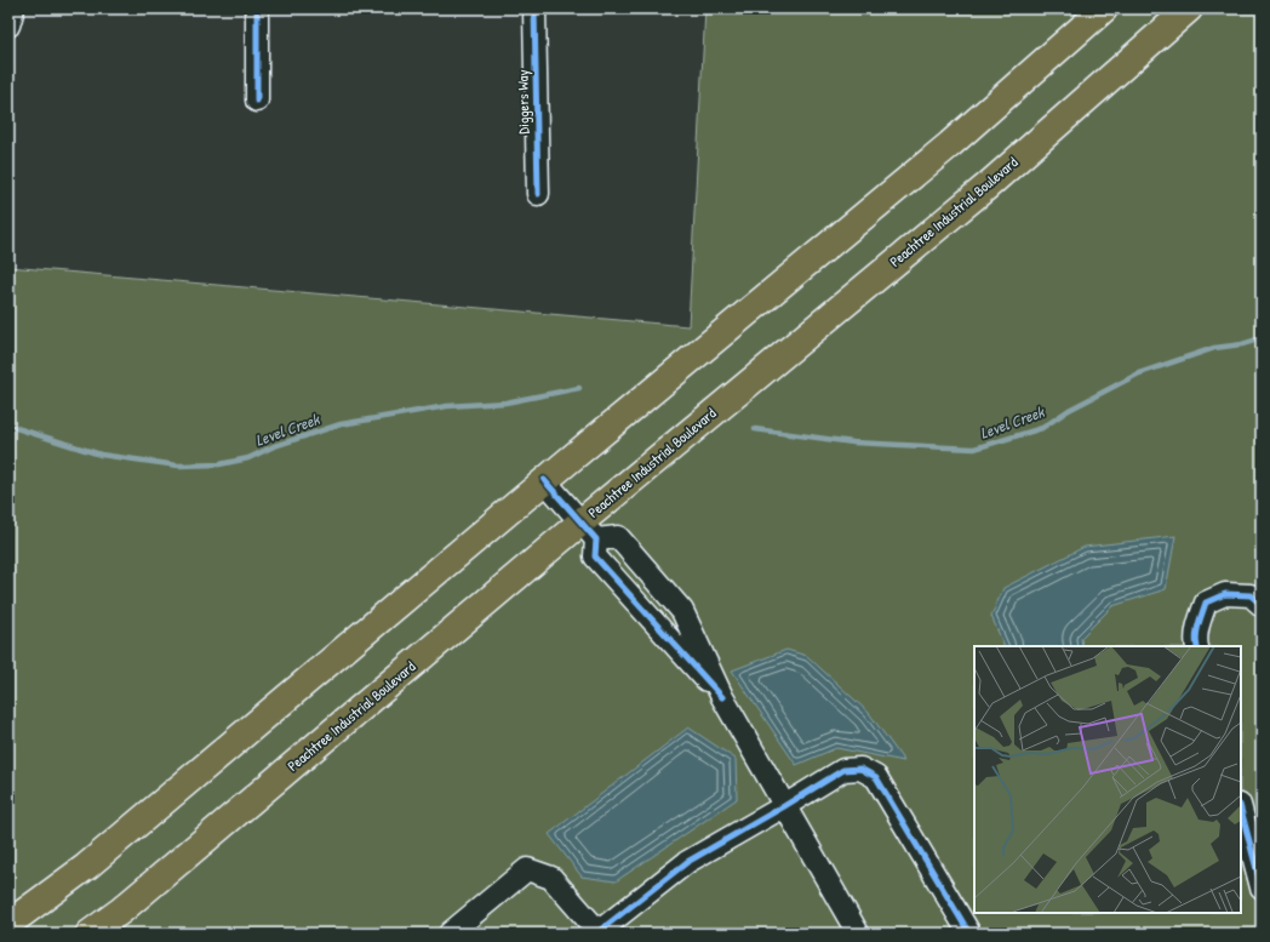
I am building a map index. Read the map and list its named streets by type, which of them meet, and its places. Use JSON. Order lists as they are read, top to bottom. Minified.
{"streets":{"highway":["Peachtree Industrial Boulevard"],"street":["Diggers Way"]},"water":["Level Creek"]}
